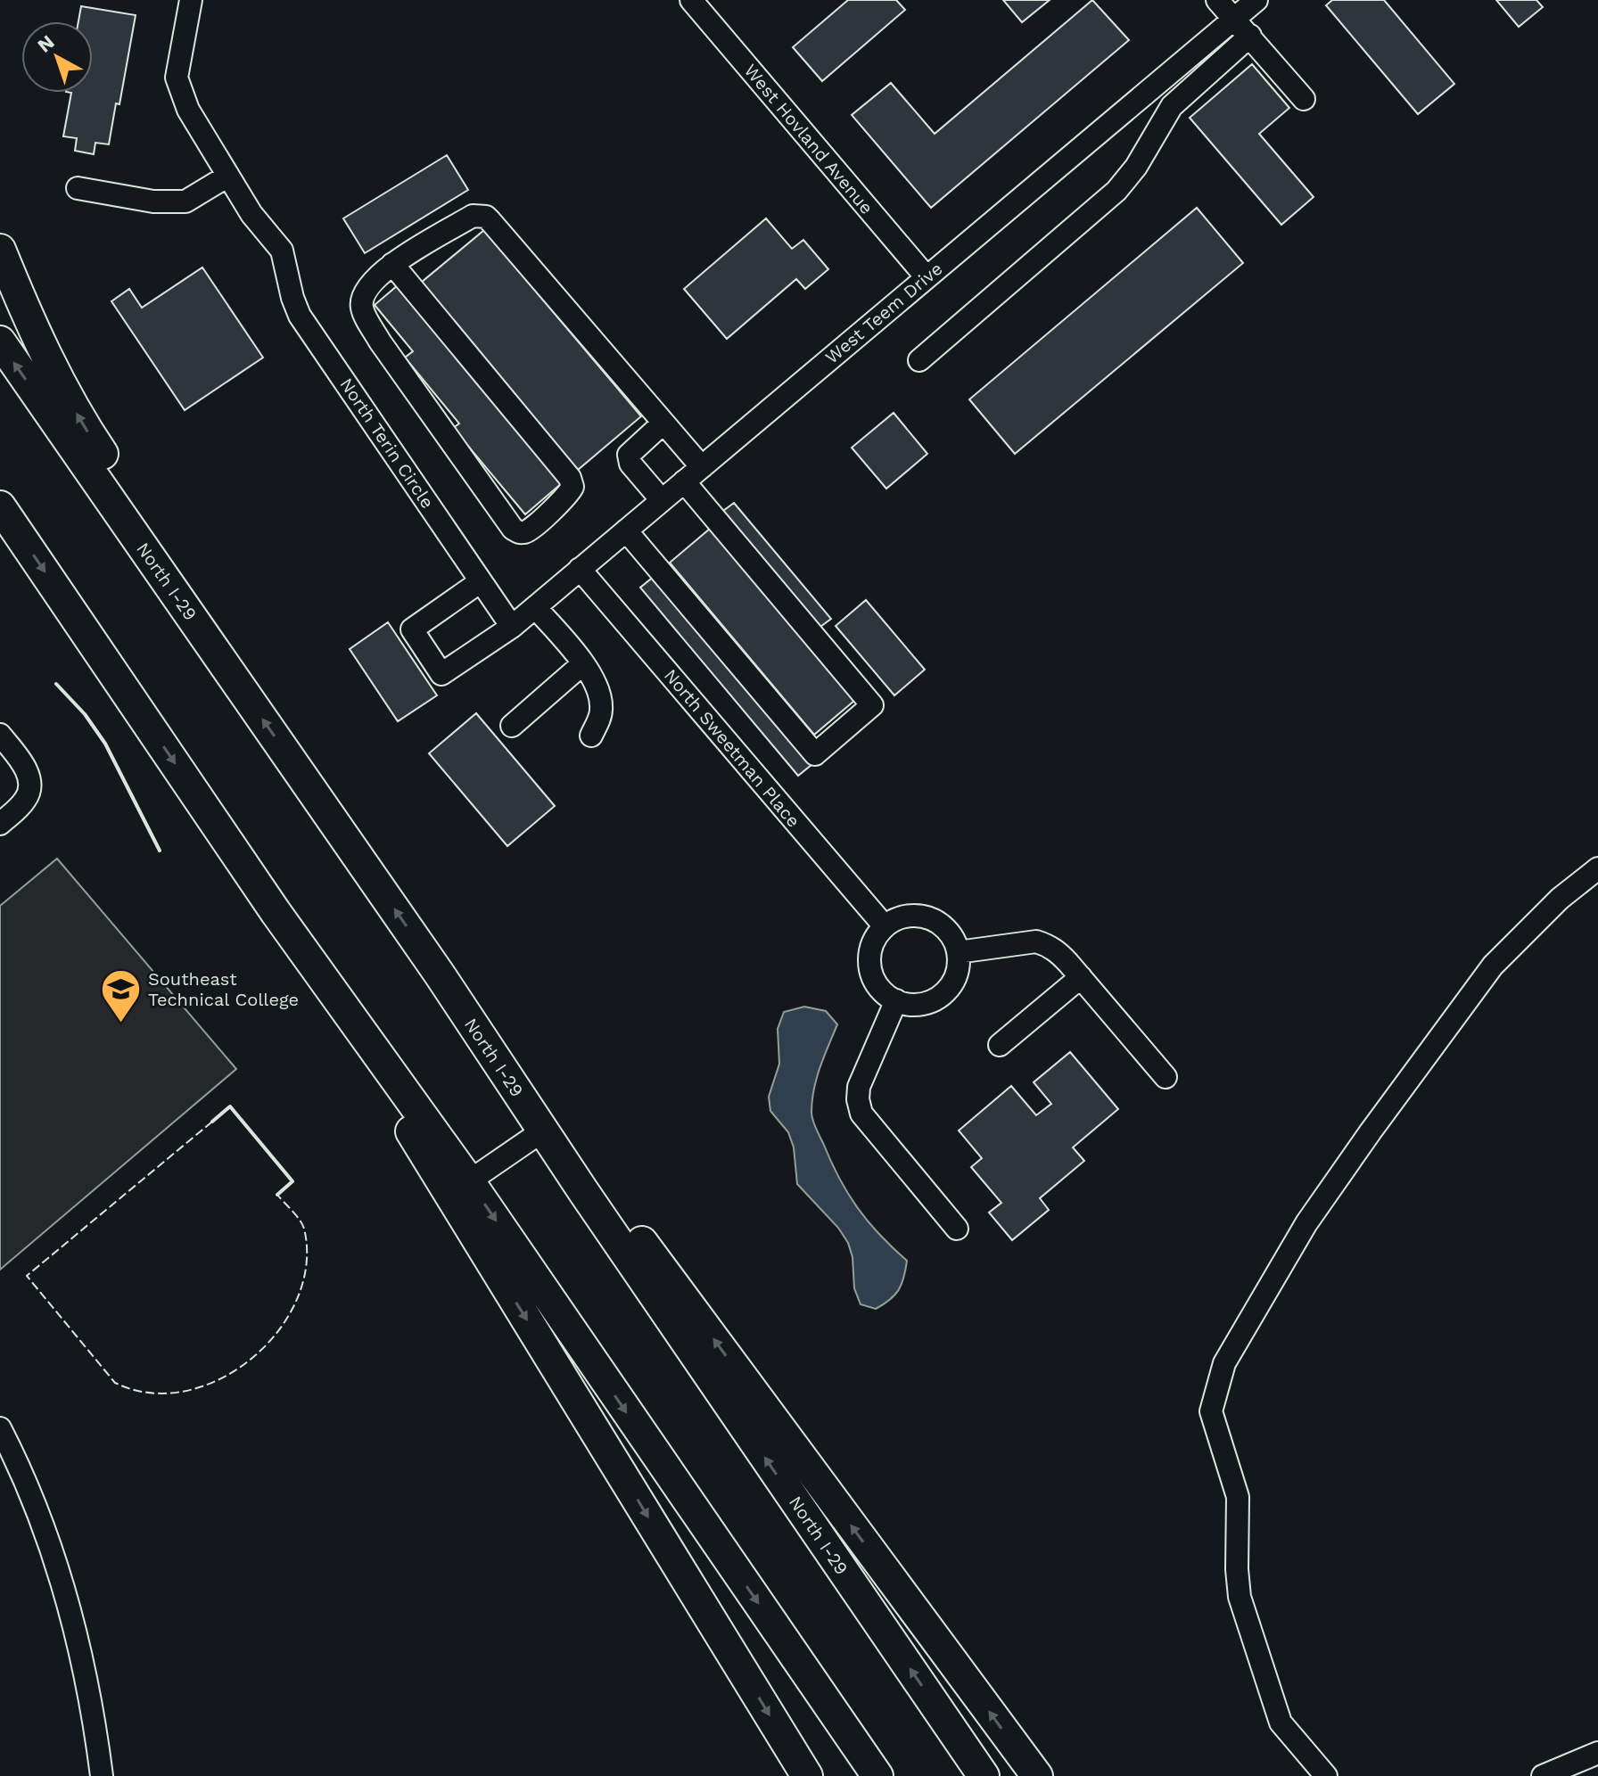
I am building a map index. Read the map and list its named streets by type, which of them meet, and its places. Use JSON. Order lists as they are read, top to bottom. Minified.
{"streets":{"highway":["North I-29"],"street":["West Hovland Avenue","West Teem Drive","North Terin Circle","North Sweetman Place"]},"crossings":[["West Hovland Avenue","West Teem Drive"],["West Teem Drive","North Terin Circle"],["West Teem Drive","North Sweetman Place"]],"places":{"school or university":["Southeast Technical College"]},"north":"top left"}
